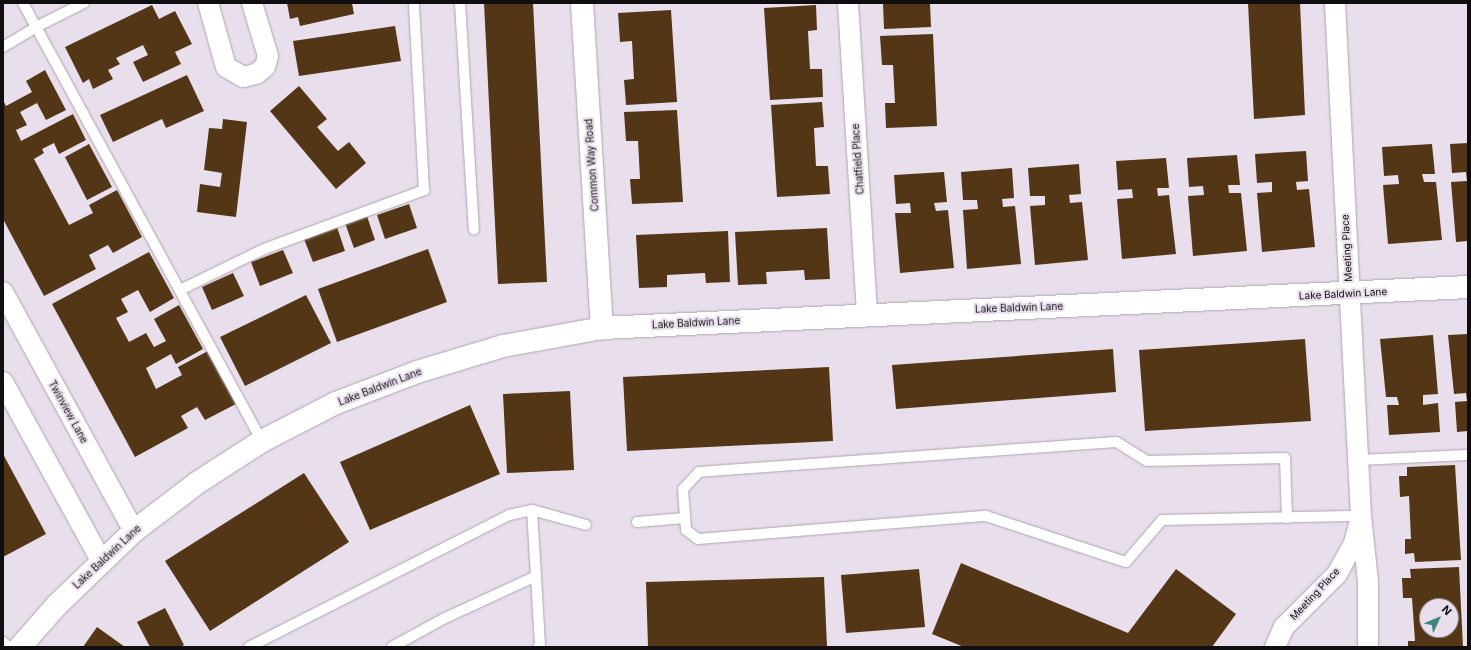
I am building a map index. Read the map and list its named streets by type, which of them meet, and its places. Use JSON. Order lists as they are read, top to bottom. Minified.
{"streets":{"street":["Chatfield Place","Common Way Road","Meeting Place","Lake Baldwin Lane","Twinview Lane"]},"crossings":[["Chatfield Place","Lake Baldwin Lane"],["Common Way Road","Lake Baldwin Lane"],["Meeting Place","Lake Baldwin Lane"],["Lake Baldwin Lane","Twinview Lane"]],"north":"top right"}
